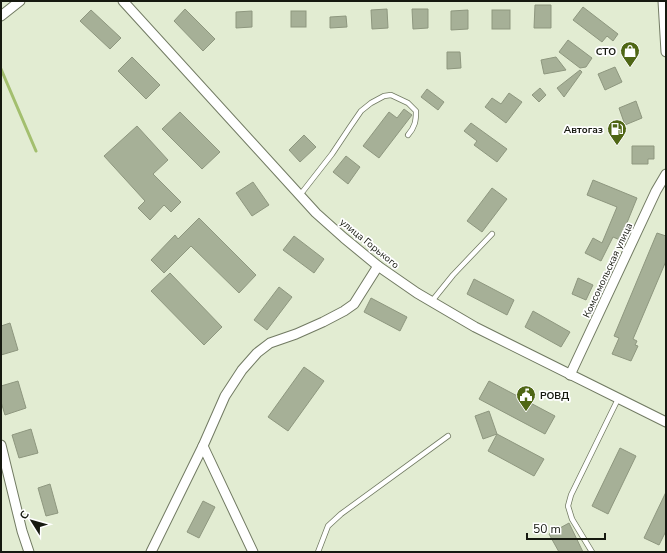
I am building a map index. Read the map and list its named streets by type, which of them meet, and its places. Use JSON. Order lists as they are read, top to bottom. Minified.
{"streets":{"street":["улица Горького","Комсомольская улица"]},"crossings":[["улица Горького","Комсомольская улица"]],"places":{"shop":["СТО"],"fuel station":["Автогаз"],"public building":["РОВД"]},"scale_bar":"50 m","north":"top left"}
